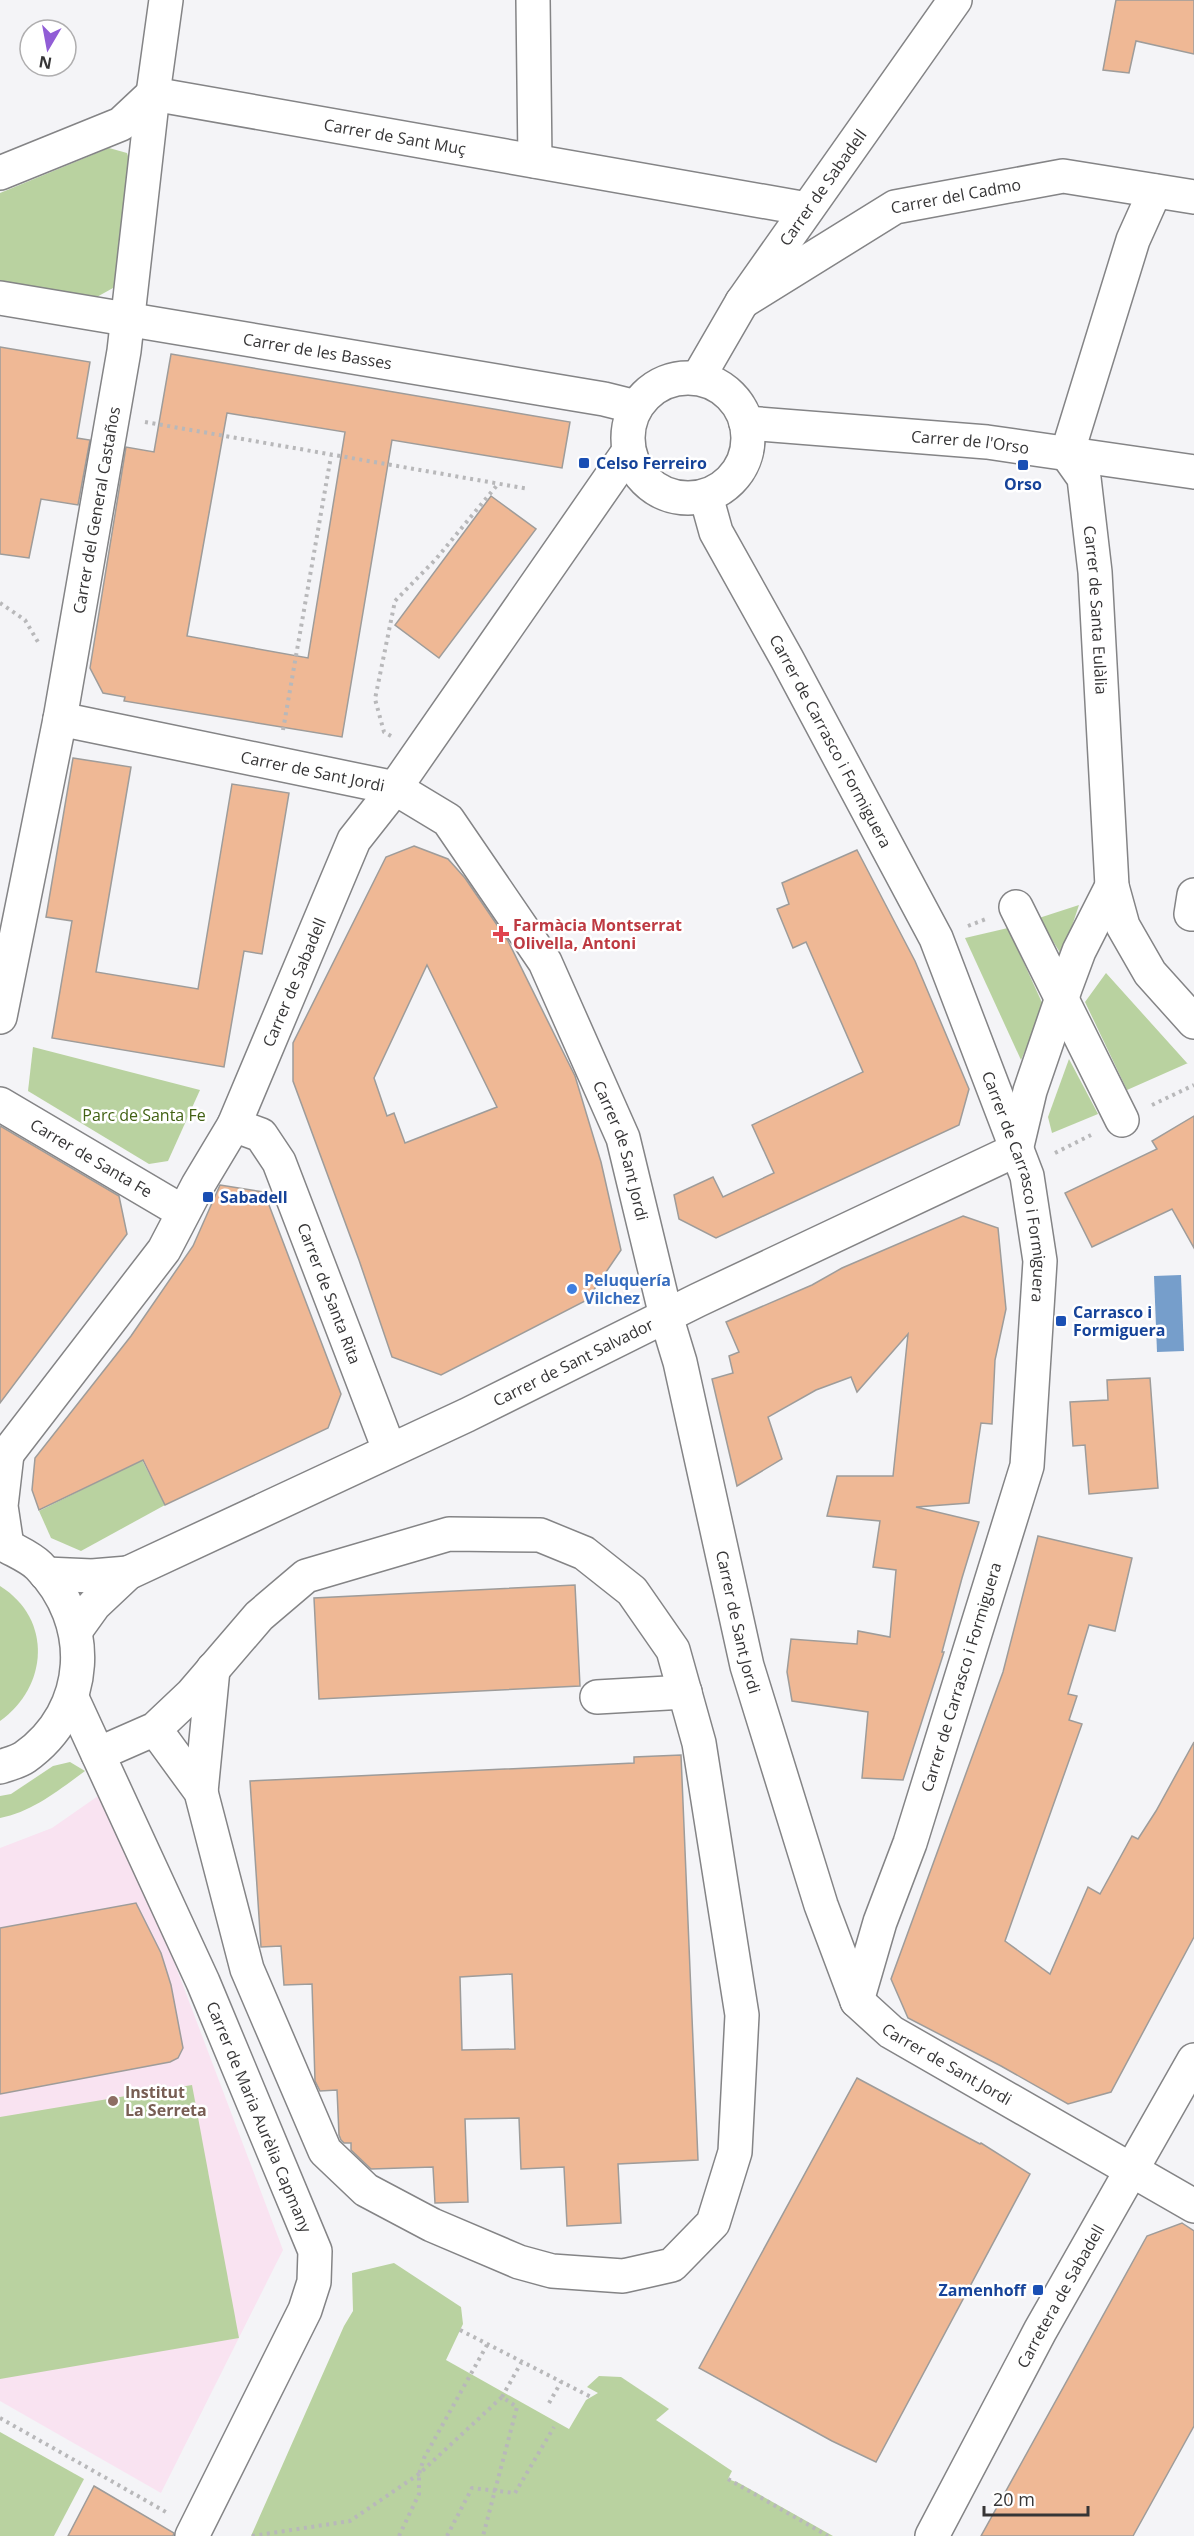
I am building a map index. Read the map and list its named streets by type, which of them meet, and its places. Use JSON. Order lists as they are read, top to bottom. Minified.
{"streets":{"street":["Carrer de Sant Muç","Carrer de Sabadell","Carrer del Cadmo","Carrer de les Basses","Carrer de l'Orso","Carrer del General Castaños","Carrer de Santa Eulàlia","Carrer de Carrasco i Formiguera","Carrer de Sant Jordi","Carrer de Santa Fe","Carrer de Santa Rita","Carrer de Sant Salvador","Carrer de Maria Aurèlia Capmany","Carretera de Sabadell"]},"crossings":[["Carrer de Sant Muç","Carrer de Sabadell"],["Carrer de Sant Muç","Carrer del General Castaños"],["Carrer de Sabadell","Carrer del Cadmo"],["Carrer de Sabadell","Carrer de les Basses"],["Carrer de Sabadell","Carrer de l'Orso"],["Carrer de Sabadell","Carrer de Carrasco i Formiguera"],["Carrer de Sabadell","Carrer de Sant Jordi"],["Carrer de Sabadell","Carrer de Santa Fe"],["Carrer de Sabadell","Carrer de Santa Rita"],["Carrer de les Basses","Carrer de l'Orso"],["Carrer de les Basses","Carrer del General Castaños"],["Carrer de les Basses","Carrer de Carrasco i Formiguera"],["Carrer de l'Orso","Carrer de Santa Eulàlia"],["Carrer de l'Orso","Carrer de Carrasco i Formiguera"],["Carrer del General Castaños","Carrer de Sant Jordi"],["Carrer de Carrasco i Formiguera","Carrer de Sant Jordi"],["Carrer de Carrasco i Formiguera","Carrer de Sant Salvador"],["Carrer de Sant Jordi","Carrer de Sant Salvador"],["Carrer de Sant Jordi","Carretera de Sabadell"],["Carrer de Santa Rita","Carrer de Sant Salvador"]],"parks":["Parc de Santa Fe"],"places":{"transit":["Celso Ferreiro","Orso","Sabadell","Carrasco i Formiguera","Zamenhoff"],"health":["Farmàcia Montserrat Olivella, Antoni"],"other":["Peluquería Vilchez","Institut La Serreta"]},"scale_bar":"20 m","north":"bottom"}
